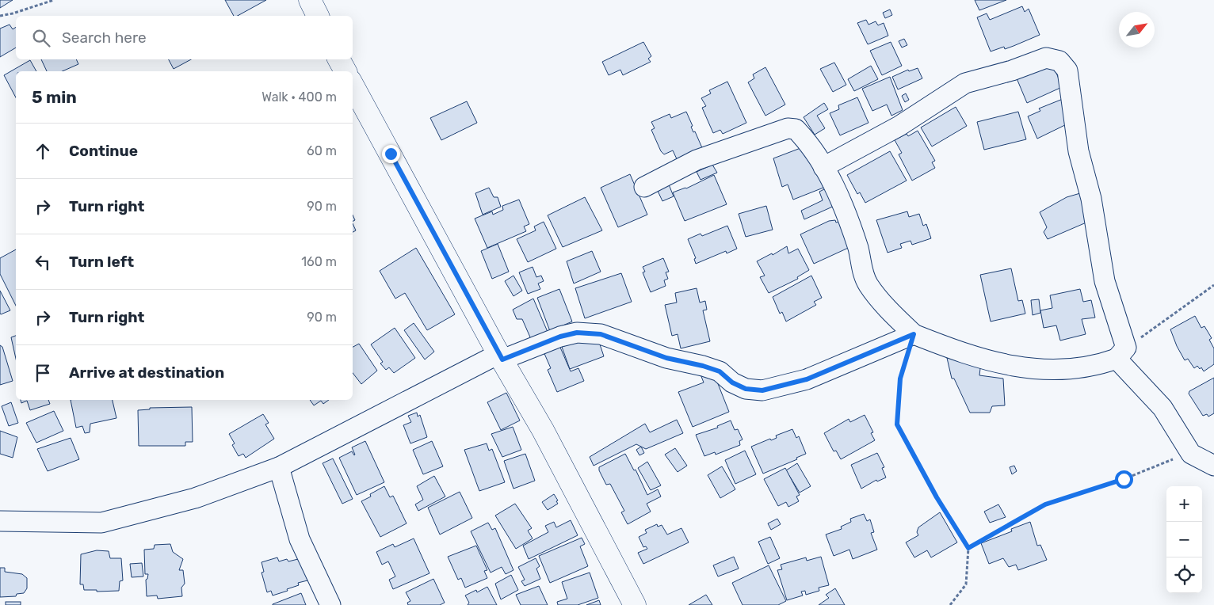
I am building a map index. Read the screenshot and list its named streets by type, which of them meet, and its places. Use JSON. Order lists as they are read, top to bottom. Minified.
{"north":"top right","page":{"search":"Search here","heading":["5 min","Walk · 400 m"],"list":[["Continue","60 m"],["Turn right","90 m"],["Turn left","160 m"],["Turn right","90 m"],"Arrive at destination"],"map_buttons":["+","−"]}}
